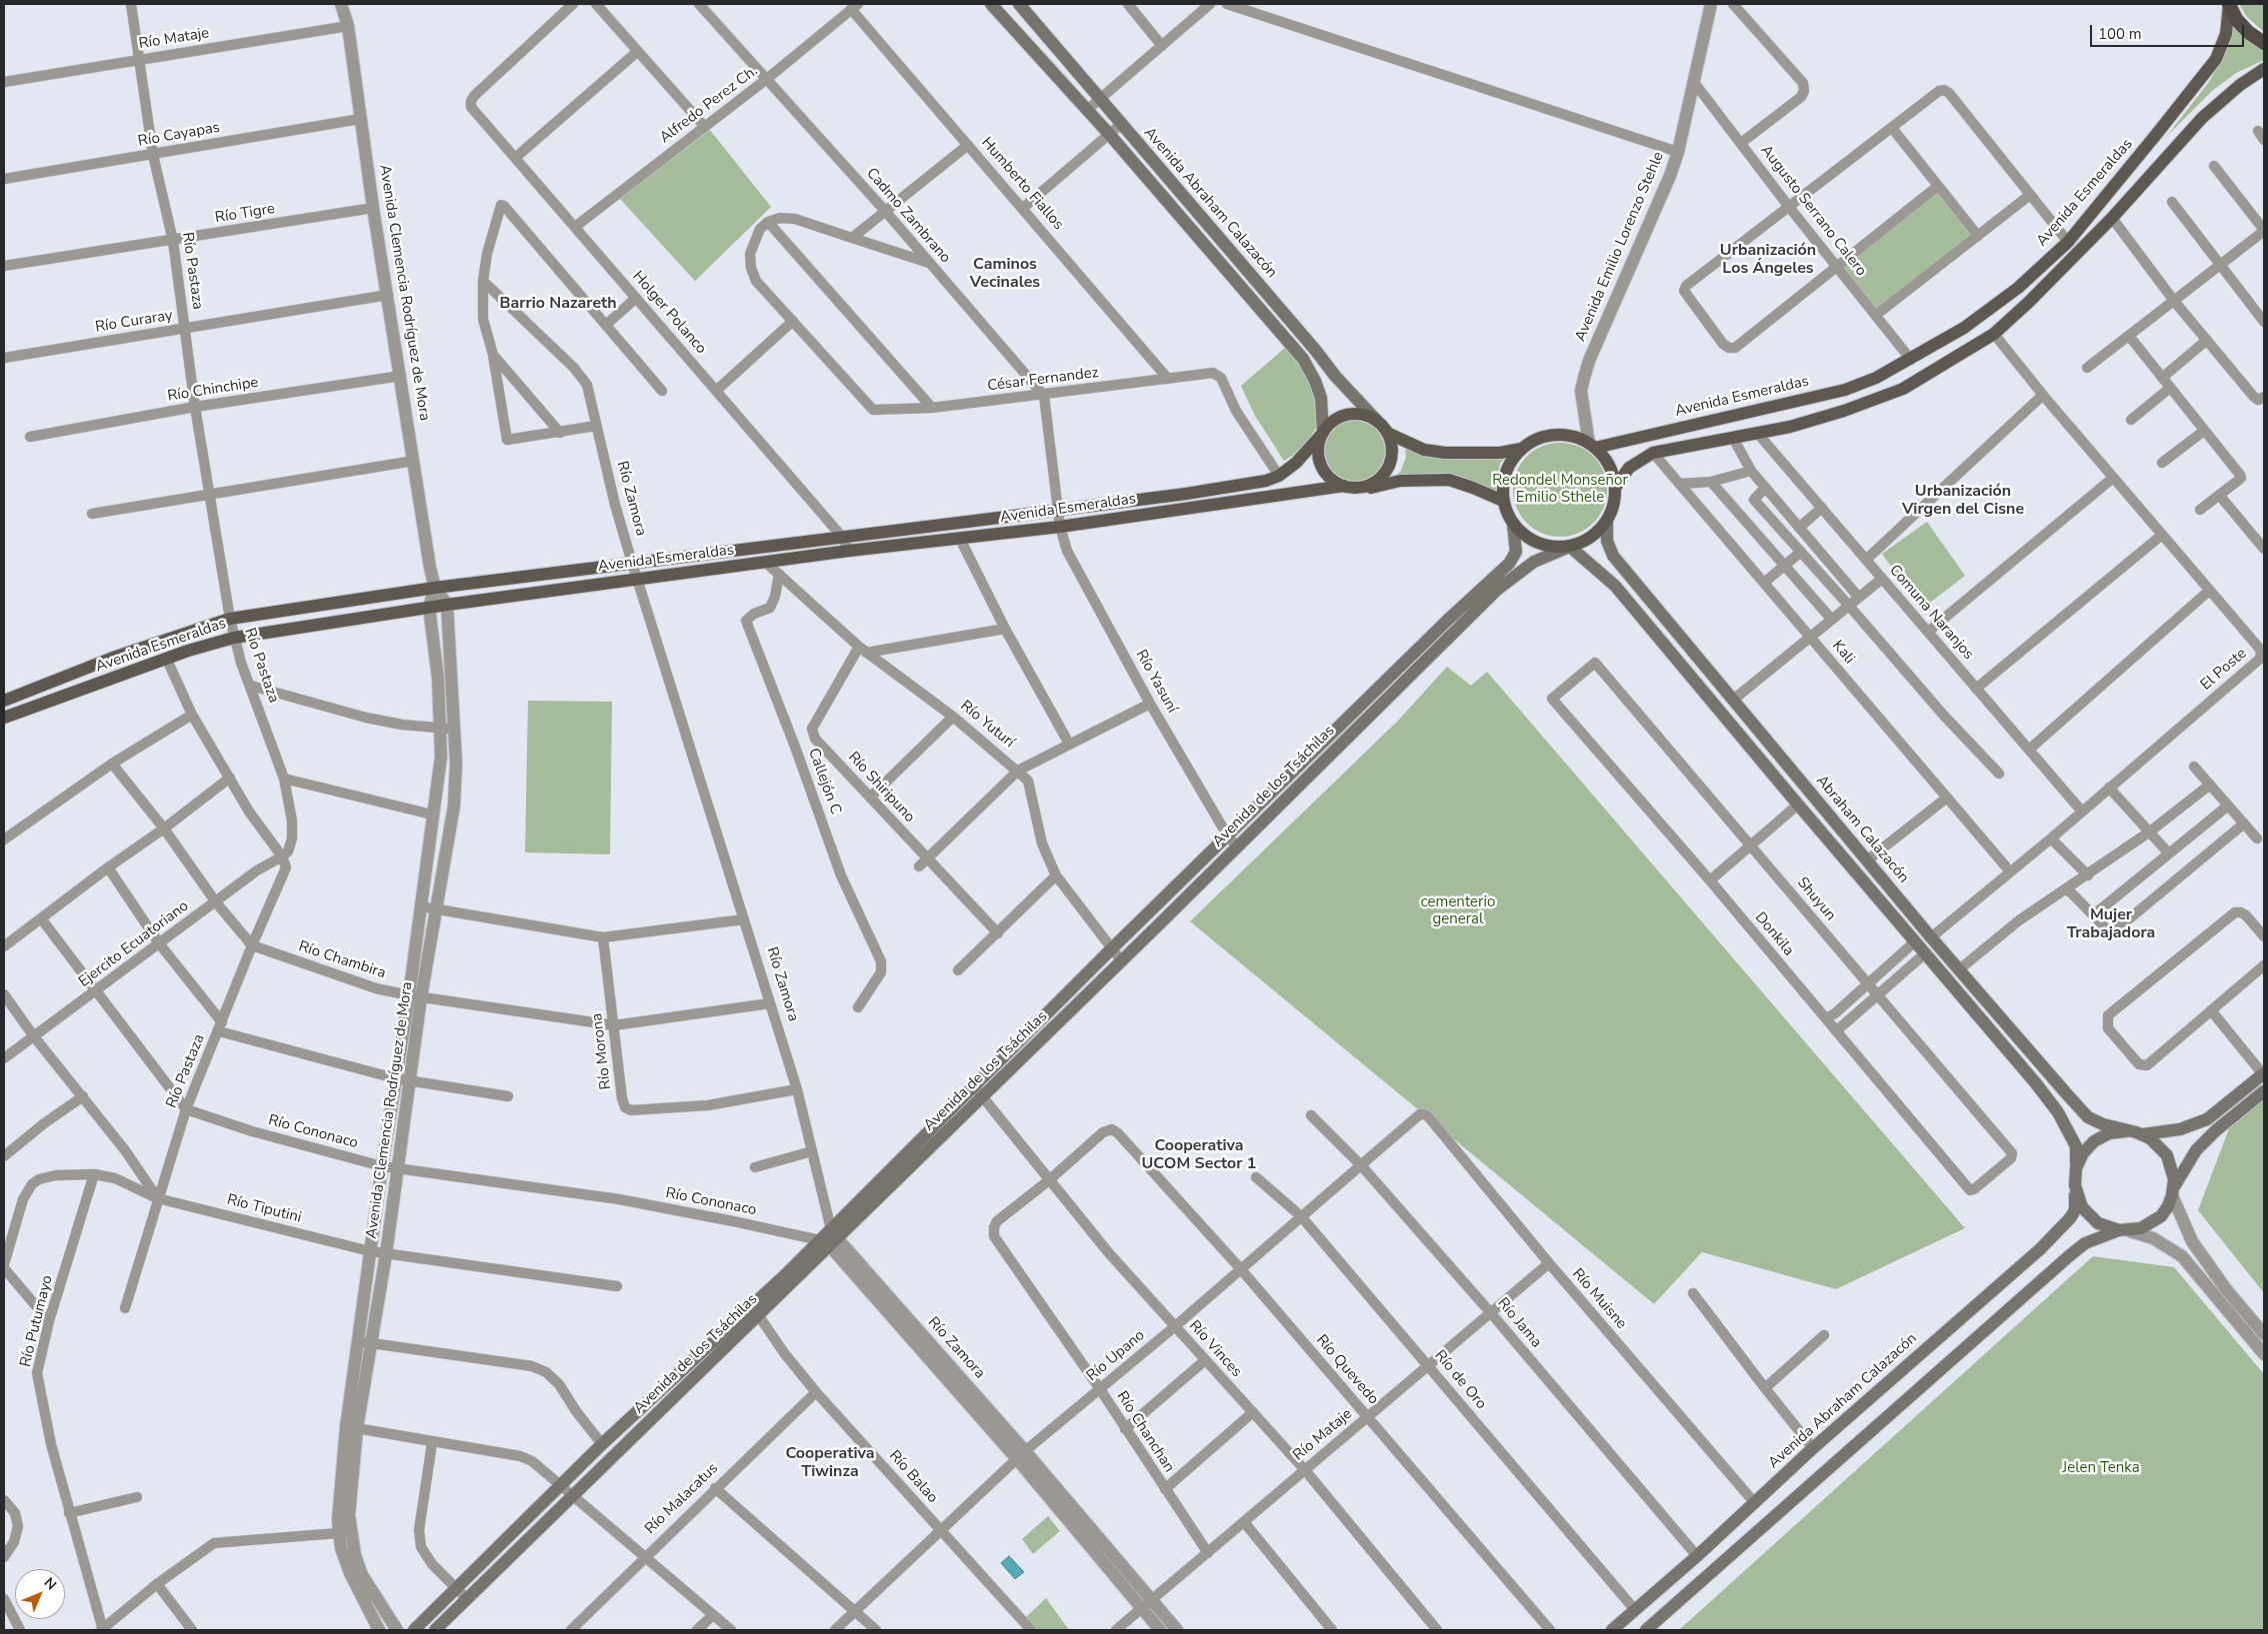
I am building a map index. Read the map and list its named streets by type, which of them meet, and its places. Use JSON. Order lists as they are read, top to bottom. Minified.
{"streets":{"main road":["Avenida Esmeraldas","Avenida Abraham Calazacón","Avenida de los Tsáchilas","Abraham Calazacón"],"street":["Río Mataje","Alfredo Perez Ch.","Río Cayapas","Humberto Fiallos","Augusto Serrano Calero","Río Tigre","Cadmo Zambrano","Avenida Emilio Lorenzo Stehle","Río Pastaza","Avenida Clemencia Rodríguez de Mora","Holger Polanco","Río Curaray","César Fernandez","Río Chinchipe","Río Zamora","Comuna Naranjos","Kali","El Poste","Río Yasuní","Río Yuturí","Callejón C","Río Shiripuno","Shuyun","Donkila","Ejercito Ecuatoriano","Río Chambira","Río Morona","Río Cononaco","Río Tiputini","Río Muisne","Río Putumayo","Río Jama","Río Vinces","Río Upano","Río Quevedo","Río de Oro","Río Chanchan","Río Balao","Río Malacatus"]},"crossings":[["Río Mataje","Río Pastaza"],["Río Mataje","Avenida Clemencia Rodríguez de Mora"],["Río Mataje","Río Zamora"],["Río Mataje","Río Muisne"],["Río Mataje","Río Jama"],["Río Mataje","Río Vinces"],["Río Mataje","Río Quevedo"],["Río Mataje","Río de Oro"],["Río Mataje","Río Chanchan"],["Alfredo Perez Ch.","Humberto Fiallos"],["Alfredo Perez Ch.","Cadmo Zambrano"],["Alfredo Perez Ch.","Holger Polanco"],["Río Cayapas","Río Pastaza"],["Río Cayapas","Avenida Clemencia Rodríguez de Mora"],["Humberto Fiallos","César Fernandez"],["Avenida Esmeraldas","Avenida Abraham Calazacón"],["Avenida Esmeraldas","Augusto Serrano Calero"],["Avenida Esmeraldas","Avenida Emilio Lorenzo Stehle"],["Avenida Esmeraldas","Río Pastaza"],["Avenida Esmeraldas","Avenida Clemencia Rodríguez de Mora"],["Avenida Esmeraldas","Holger Polanco"],["Avenida Esmeraldas","César Fernandez"],["Avenida Esmeraldas","Río Zamora"],["Avenida Esmeraldas","Río Yasuní"],["Avenida Esmeraldas","Río Yuturí"],["Avenida Esmeraldas","Avenida de los Tsáchilas"],["Avenida Esmeraldas","Abraham Calazacón"],["Avenida Abraham Calazacón","Abraham Calazacón"],["Avenida Abraham Calazacón","Río Muisne"],["Avenida Abraham Calazacón","Río Jama"],["Avenida Abraham Calazacón","Río de Oro"],["Augusto Serrano Calero","Avenida Emilio Lorenzo Stehle"],["Río Tigre","Río Pastaza"],["Río Tigre","Avenida Clemencia Rodríguez de Mora"],["Cadmo Zambrano","César Fernandez"],["Avenida Emilio Lorenzo Stehle","Avenida de los Tsáchilas"],["Avenida Emilio Lorenzo Stehle","Abraham Calazacón"],["Río Pastaza","Río Curaray"],["Río Pastaza","Río Chinchipe"],["Río Pastaza","Ejercito Ecuatoriano"],["Río Pastaza","Río Chambira"],["Río Pastaza","Río Cononaco"],["Río Pastaza","Río Tiputini"],["Avenida Clemencia Rodríguez de Mora","Río Curaray"],["Avenida Clemencia Rodríguez de Mora","Río Chinchipe"],["Avenida Clemencia Rodríguez de Mora","Río Chambira"],["Avenida Clemencia Rodríguez de Mora","Río Cononaco"],["Avenida Clemencia Rodríguez de Mora","Río Tiputini"],["Río Zamora","Avenida de los Tsáchilas"],["Río Zamora","Río Chambira"],["Río Zamora","Río Morona"],["Río Zamora","Río Cononaco"],["Río Zamora","Río Upano"],["Comuna Naranjos","El Poste"],["Kali","El Poste"],["El Poste","Abraham Calazacón"],["Río Yasuní","Avenida de los Tsáchilas"],["Río Yuturí","Callejón C"],["Río Yuturí","Avenida de los Tsáchilas"],["Río Yuturí","Río Shiripuno"],["Avenida de los Tsáchilas","Abraham Calazacón"],["Avenida de los Tsáchilas","Río Cononaco"],["Avenida de los Tsáchilas","Río Vinces"],["Avenida de los Tsáchilas","Río Balao"],["Shuyun","Donkila"],["Río Chambira","Río Morona"],["Río Muisne","Río Upano"],["Río Jama","Río Upano"],["Río Vinces","Río Upano"],["Río Vinces","Río Quevedo"],["Río Vinces","Río Chanchan"],["Río Upano","Río Quevedo"],["Río Upano","Río de Oro"],["Río Upano","Río Chanchan"],["Río Upano","Río Balao"],["Río Quevedo","Río Chanchan"],["Río Balao","Río Malacatus"]],"districts":["Urbanización Los Ángeles","Caminos Vecinales","Barrio Nazareth","Urbanización Virgen del Cisne","Mujer Trabajadora","Cooperativa UCOM Sector 1","Cooperativa Tiwinza"],"parks":["Redondel Monseñor Emilio Sthele","cementerio general","Jelen Tenka"],"scale_bar":"100 m","north":"top right"}
